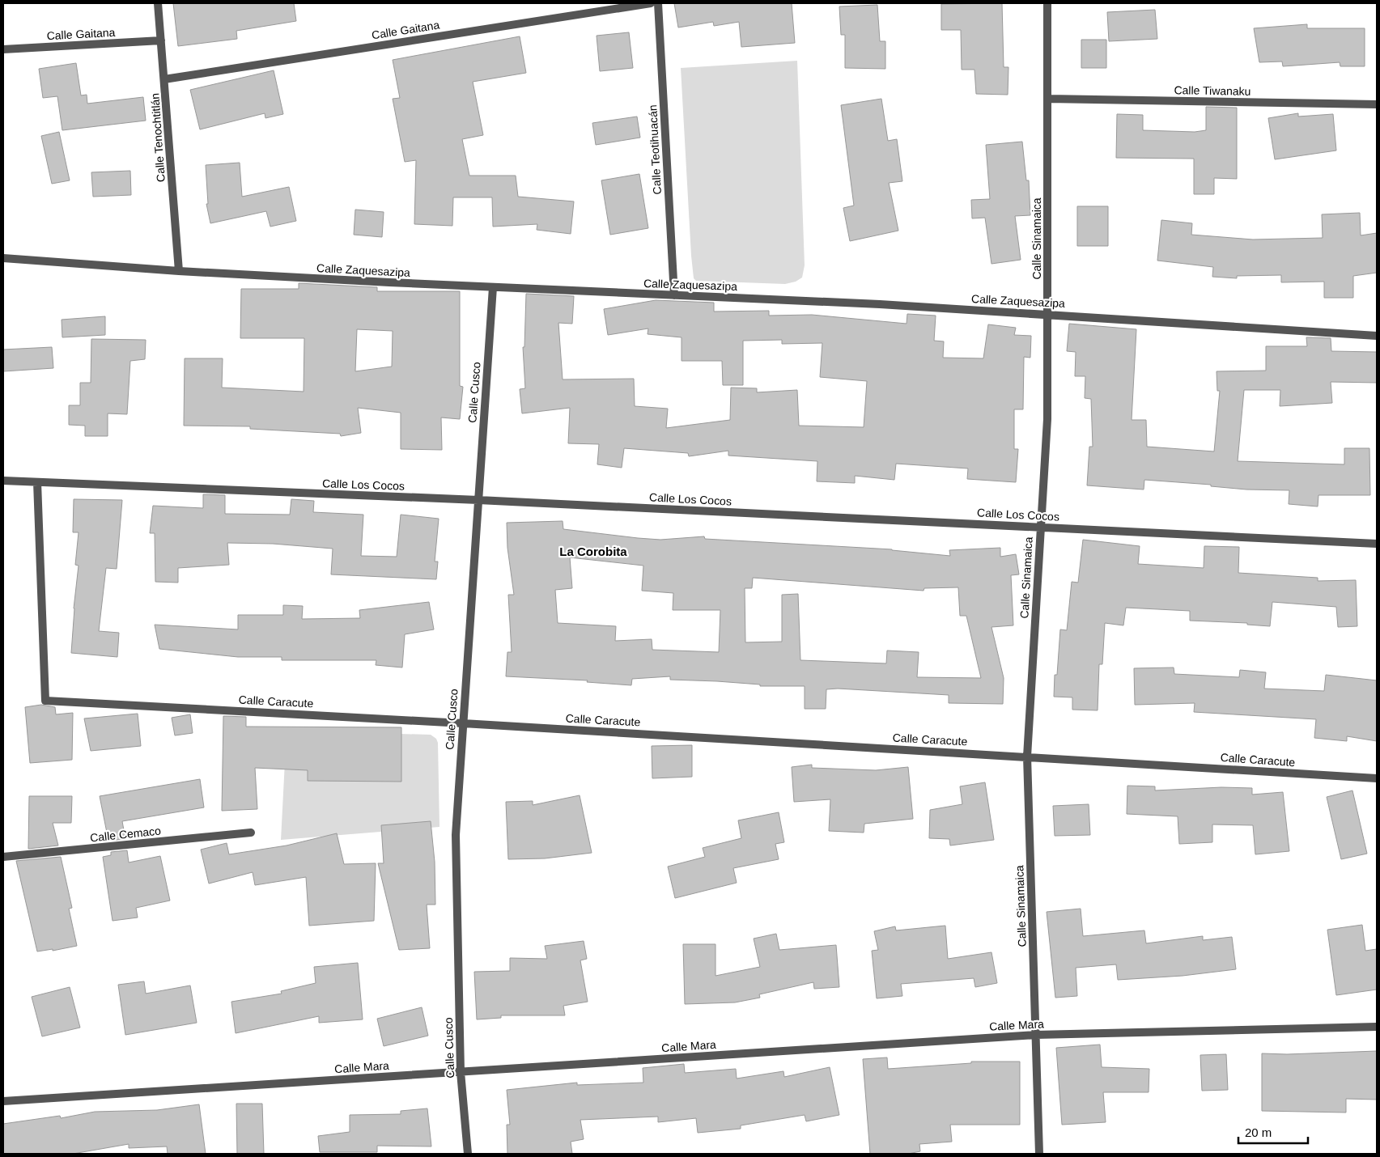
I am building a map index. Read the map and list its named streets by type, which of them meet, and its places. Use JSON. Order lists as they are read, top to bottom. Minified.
{"streets":{"street":["Calle Gaitana","Calle Tiwanaku","Calle Tenochtitlán","Calle Teotihuacán","Calle Sinamaica","Calle Zaquesazipa","Calle Cusco","Calle Los Cocos","Calle Caracute","Calle Cemaco","Calle Mara"]},"crossings":[["Calle Gaitana","Calle Tenochtitlán"],["Calle Tiwanaku","Calle Sinamaica"],["Calle Tenochtitlán","Calle Zaquesazipa"],["Calle Teotihuacán","Calle Zaquesazipa"],["Calle Sinamaica","Calle Zaquesazipa"],["Calle Sinamaica","Calle Los Cocos"],["Calle Sinamaica","Calle Caracute"],["Calle Sinamaica","Calle Mara"],["Calle Zaquesazipa","Calle Cusco"],["Calle Cusco","Calle Los Cocos"],["Calle Cusco","Calle Caracute"],["Calle Cusco","Calle Mara"],["Calle Los Cocos","Calle Caracute"]],"districts":["La Corobita"],"scale_bar":"20 m"}
